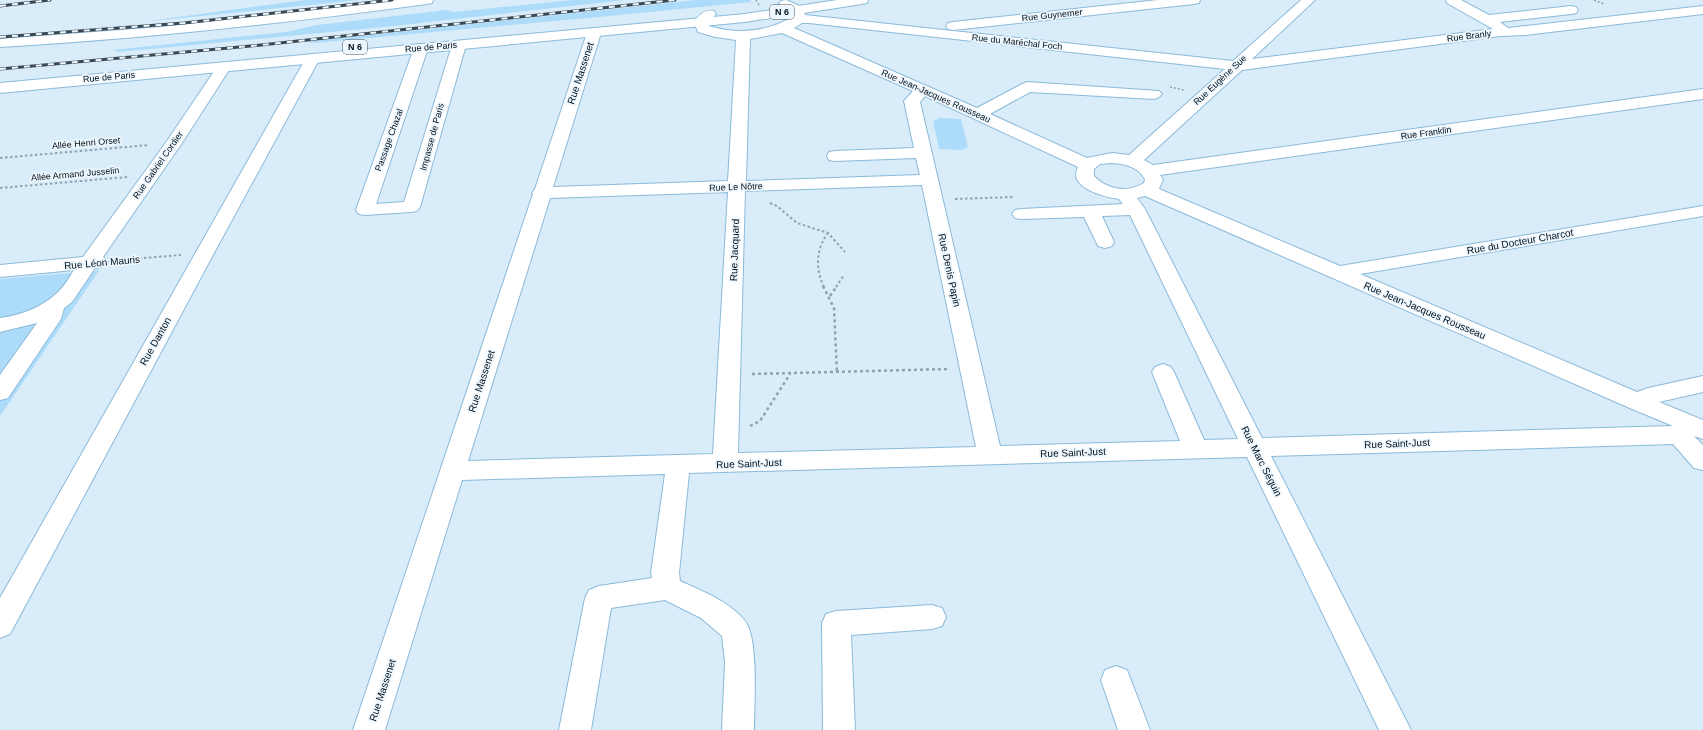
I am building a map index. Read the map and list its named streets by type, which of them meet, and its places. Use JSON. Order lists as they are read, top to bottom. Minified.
{"streets":{"street":["N 6","Rue Guynemer","Rue Branly","Rue du Maréchal Foch","Rue de Paris","Rue Massenet","Rue Eugène Sue","Rue Jean-Jacques Rousseau","Rue Franklin","Impasse de Paris","Passage Chazal","Rue Gabriel Cordier","Rue Le Nôtre","Rue du Docteur Charcot","Rue Jacquard","Rue Léon Mauris","Rue Denis Papin","Rue Danton","Rue Saint-Just","Rue Marc Séguin"],"path":["Allée Henri Orset","Allée Armand Jusselin"]},"crossings":[["Rue Guynemer","Rue du Maréchal Foch"],["Rue Branly","Rue du Maréchal Foch"],["Rue Branly","Rue Eugène Sue"],["Rue du Maréchal Foch","Rue de Paris"],["Rue du Maréchal Foch","Rue Eugène Sue"],["Rue de Paris","Rue Massenet"],["Rue de Paris","Impasse de Paris"],["Rue de Paris","Passage Chazal"],["Rue de Paris","Rue Gabriel Cordier"],["Rue de Paris","Rue Danton"],["Rue Massenet","Rue Le Nôtre"],["Rue Massenet","Rue Saint-Just"],["Rue Eugène Sue","Rue Jean-Jacques Rousseau"],["Rue Jean-Jacques Rousseau","Rue Franklin"],["Rue Jean-Jacques Rousseau","Rue du Docteur Charcot"],["Rue Jean-Jacques Rousseau","Rue Denis Papin"],["Rue Jean-Jacques Rousseau","Rue Saint-Just"],["Rue Franklin","Rue Marc Séguin"],["Impasse de Paris","Passage Chazal"],["Allée Henri Orset","Rue Gabriel Cordier"],["Rue Gabriel Cordier","Allée Armand Jusselin"],["Rue Gabriel Cordier","Rue Léon Mauris"],["Rue Le Nôtre","Rue Jacquard"],["Rue Le Nôtre","Rue Denis Papin"],["Rue Jacquard","Rue Saint-Just"],["Rue Léon Mauris","Rue Danton"],["Rue Denis Papin","Rue Saint-Just"],["Rue Saint-Just","Rue Marc Séguin"]]}
